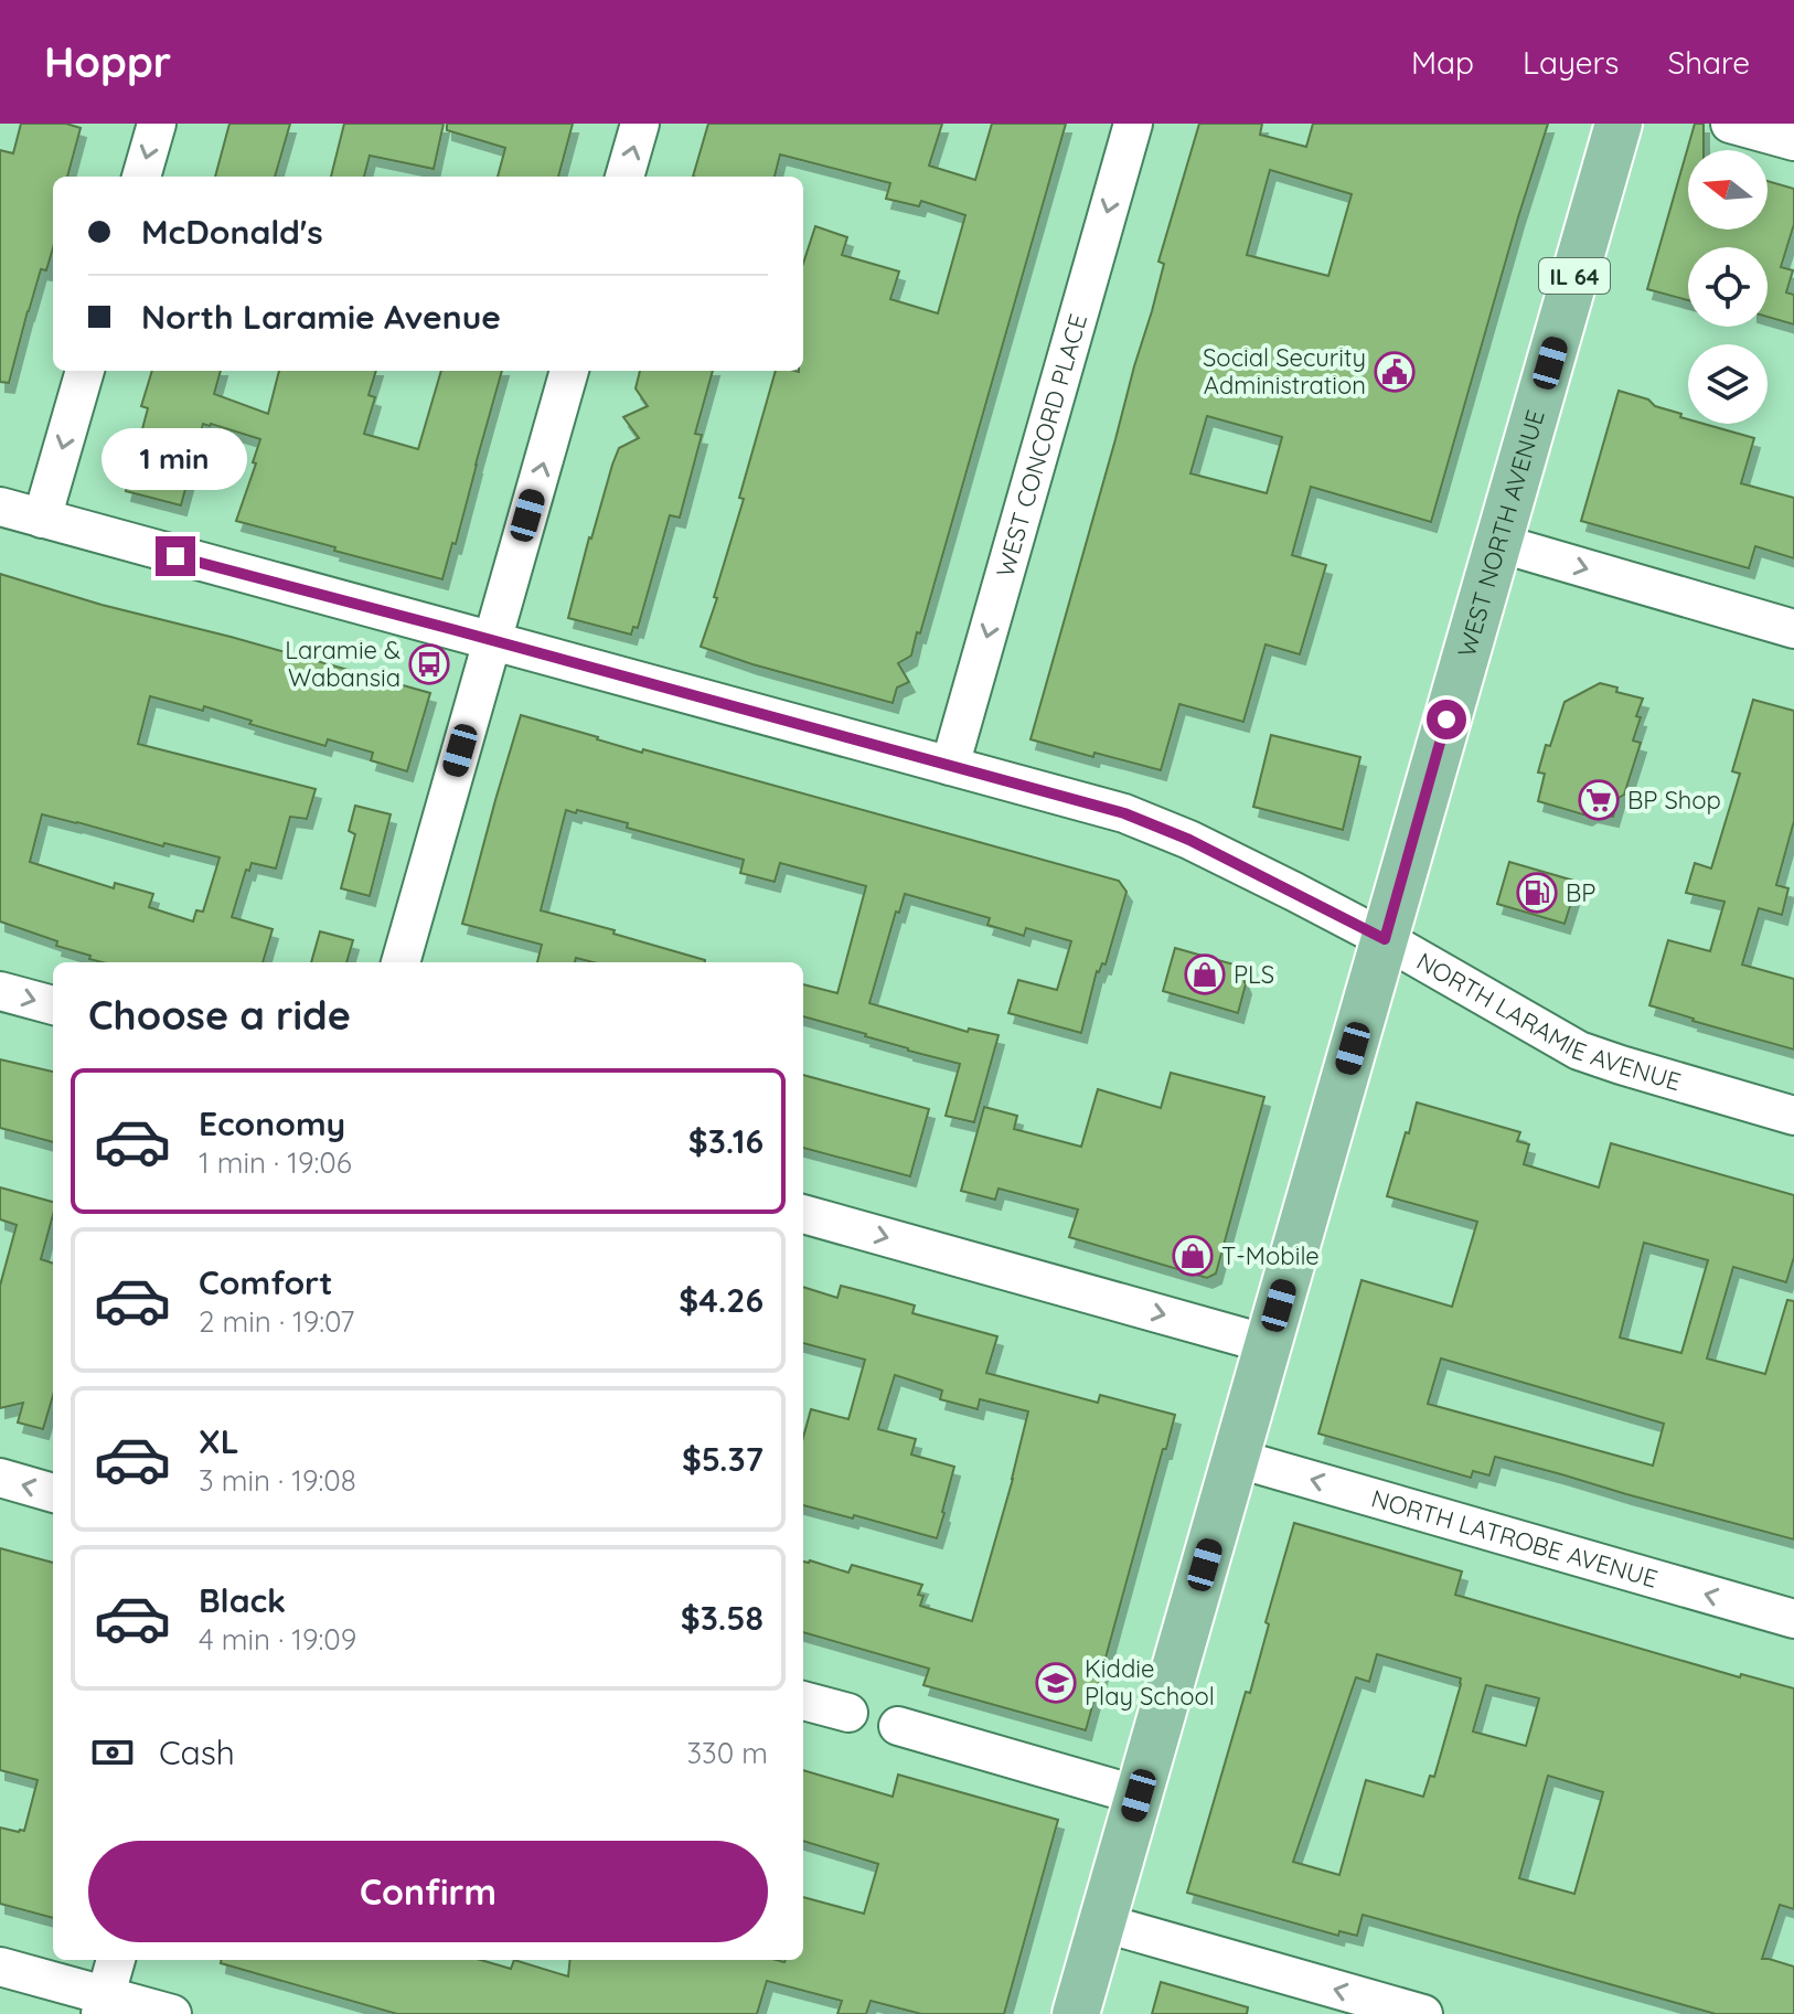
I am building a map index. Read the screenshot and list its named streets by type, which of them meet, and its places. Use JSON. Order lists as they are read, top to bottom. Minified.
{"streets":{"main road":["IL 64","WEST NORTH AVENUE"],"street":["WEST CONCORD PLACE","NORTH LARAMIE AVENUE","NORTH LATROBE AVENUE"]},"crossings":[["WEST CONCORD PLACE","NORTH LARAMIE AVENUE"],["WEST NORTH AVENUE","NORTH LARAMIE AVENUE"],["WEST NORTH AVENUE","NORTH LATROBE AVENUE"]],"one_way":["WEST CONCORD PLACE","NORTH LATROBE AVENUE"],"places":{"public building":["Social Security Administration"],"bus stop":["Laramie & Wabansia"],"supermarket":["BP Shop"],"fuel station":["BP"],"shop":["PLS","T-Mobile"],"school or university":["Kiddie Play School"]},"north":"left","page":{"header":"Hoppr","nav":["Map","Layers","Share"],"banner":["McDonald's","North Laramie Avenue"],"bubble":"1 min","heading":"Choose a ride","list":[{"name":"Economy","note":"1 min · 19:06","value":"$3.16"},{"name":"Comfort","note":"2 min · 19:07","value":"$4.26"},{"name":"XL","note":"3 min · 19:08","value":"$5.37"},{"name":"Black","note":"4 min · 19:09","value":"$3.58"}],"pay":["Cash","330 m"],"buttons":"Confirm"}}
